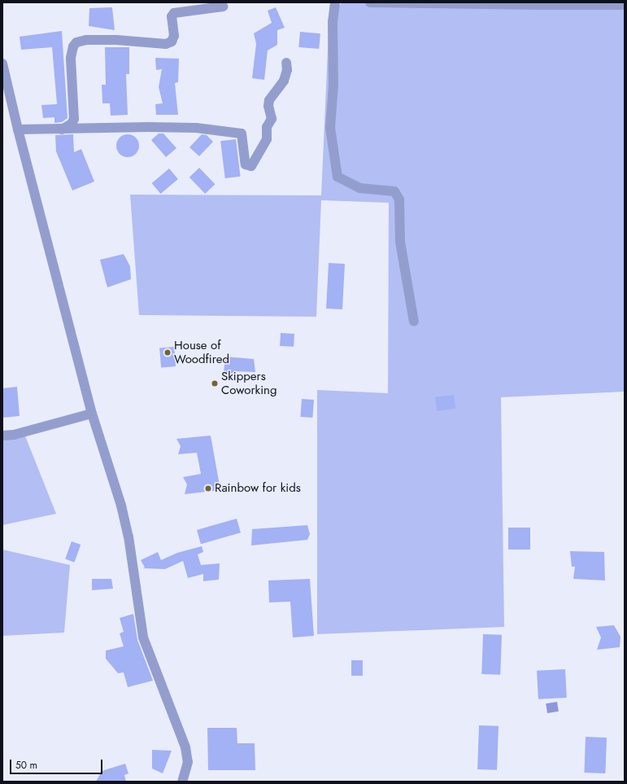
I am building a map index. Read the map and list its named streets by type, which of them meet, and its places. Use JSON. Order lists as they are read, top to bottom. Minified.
{"places":["House of Woodfired","Skippers Coworking","Rainbow for kids"],"scale_bar":"50 m"}
